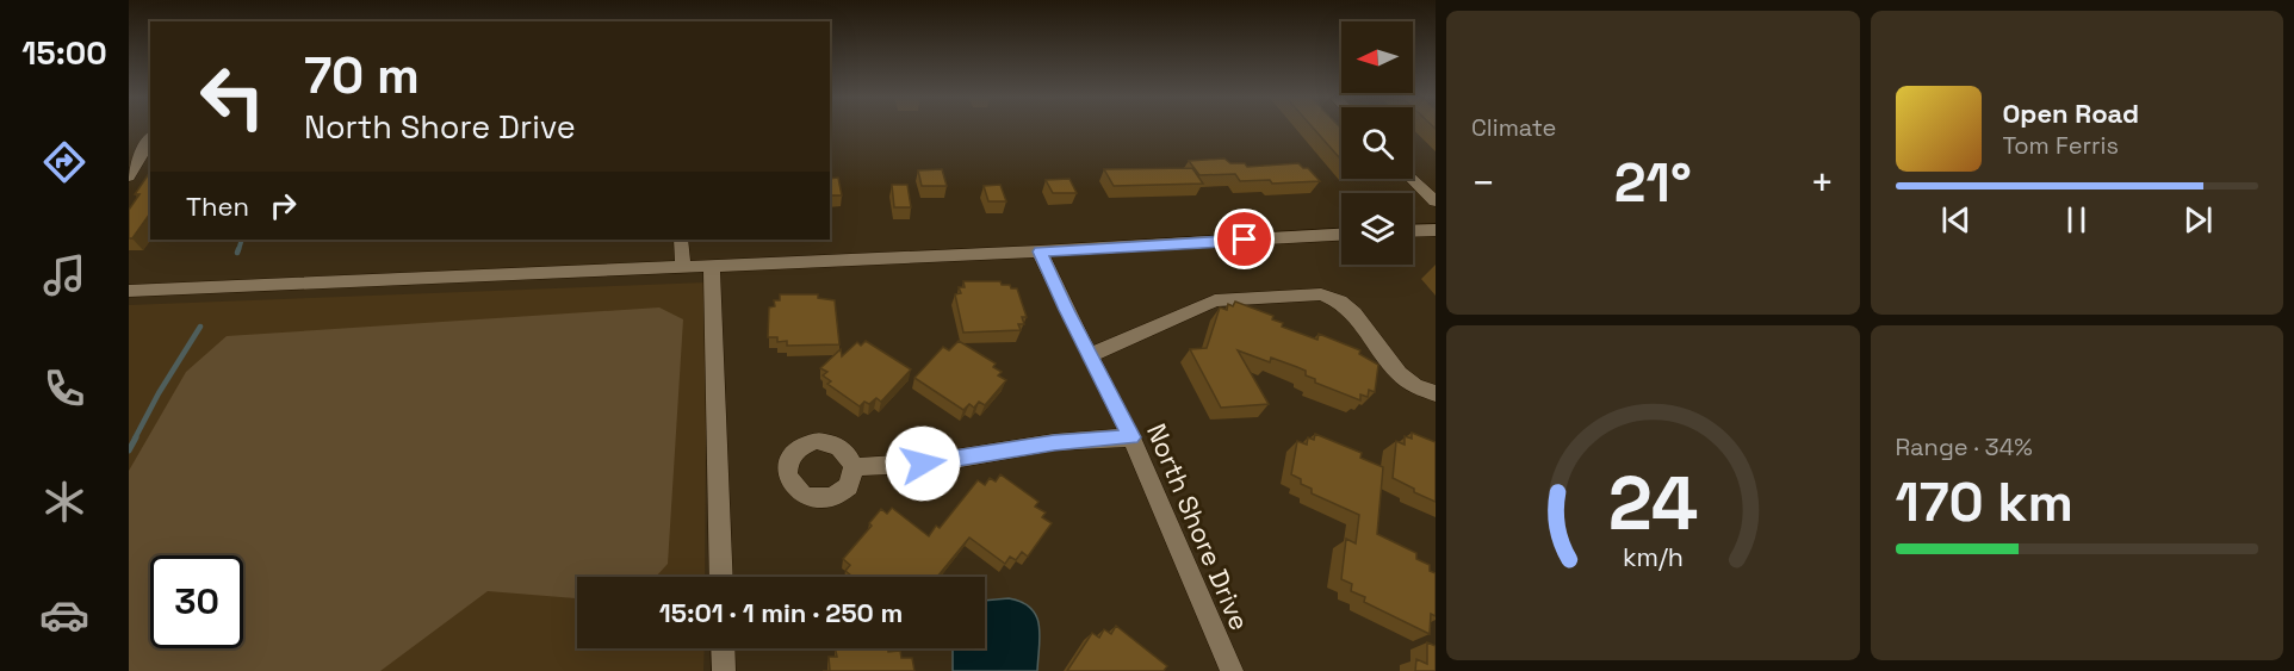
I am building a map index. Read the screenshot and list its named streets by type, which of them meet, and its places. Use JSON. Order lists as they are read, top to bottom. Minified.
{"streets":{"street":["North Shore Drive"]},"north":"left","page":{"tabs":"15:00","tile":["Climate",["Range · 34%","170 km"]],"turn":["70 m","North Shore Drive"],"song":["Open Road","Tom Ferris"],"heat":["−","21°","+"],"then":"Then","limit":"30","trip":"15:01 · 1 min · 250 m","gauge":["24","km/h"]}}
